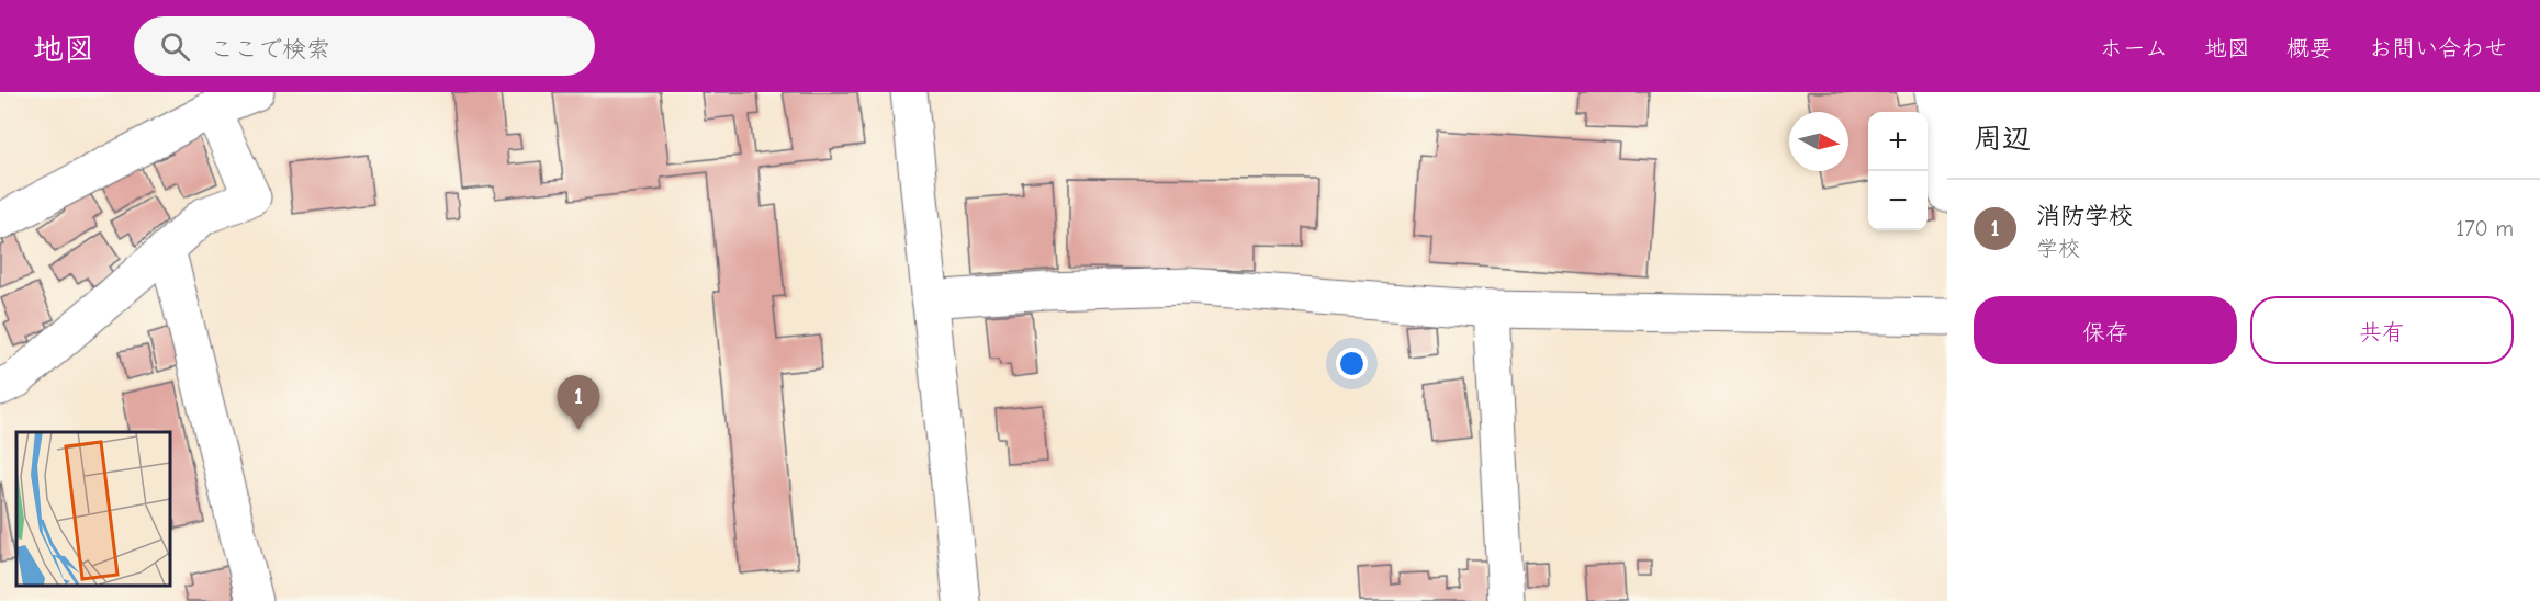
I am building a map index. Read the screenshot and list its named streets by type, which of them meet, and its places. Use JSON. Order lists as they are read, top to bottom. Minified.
{"north":"right","page":{"header":"地図","search":"ここで検索","nav":["ホーム","地図","概要","お問い合わせ"],"heading":"周辺","map_buttons":["+","−"],"list":[{"mark":"1","name":"消防学校","note":"学校","value":"170 m"}],"buttons":["保存","共有"],"pins":"1"}}
